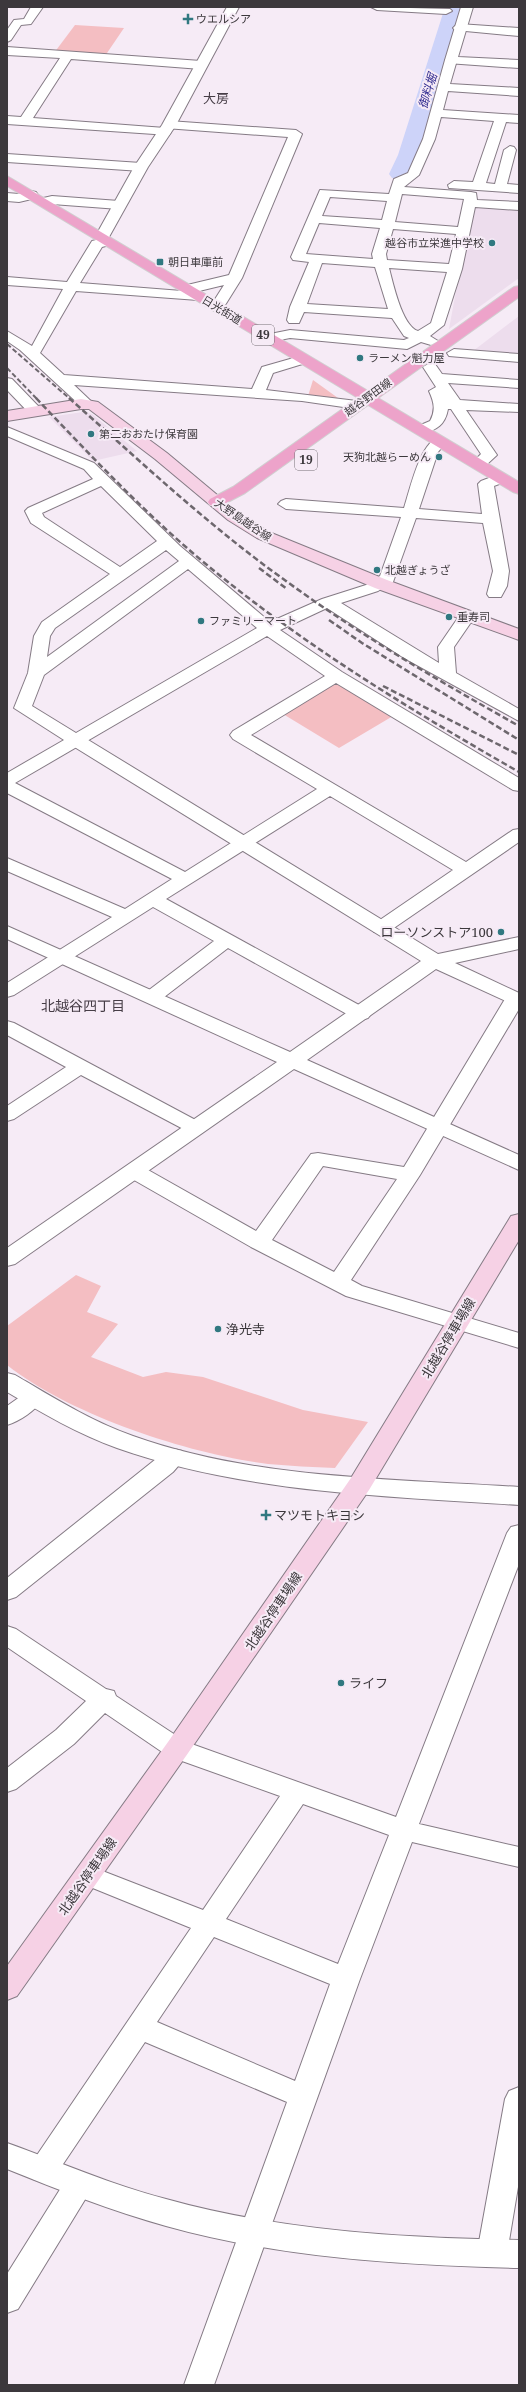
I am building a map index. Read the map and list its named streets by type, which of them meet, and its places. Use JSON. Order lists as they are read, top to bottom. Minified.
{"streets":{"main road":["日光街道","49","越谷野田線","19","大野島越谷線","北越谷停車場線"]},"crossings":[["日光街道","越谷野田線"],["越谷野田線","大野島越谷線"]],"districts":["大房","北越谷四丁目"],"water":["御料堀"],"places":{"health":["ウエルシア","マツモトキヨシ"],"other":["越谷市立栄進中学校","ラーメン魁力屋","第二おおたけ保育園","天狗北越らーめん","北越ぎょうざ","重寿司","ファミリーマート","ローソンストア100","浄光寺","ライフ"],"transit":["朝日車庫前"]}}
